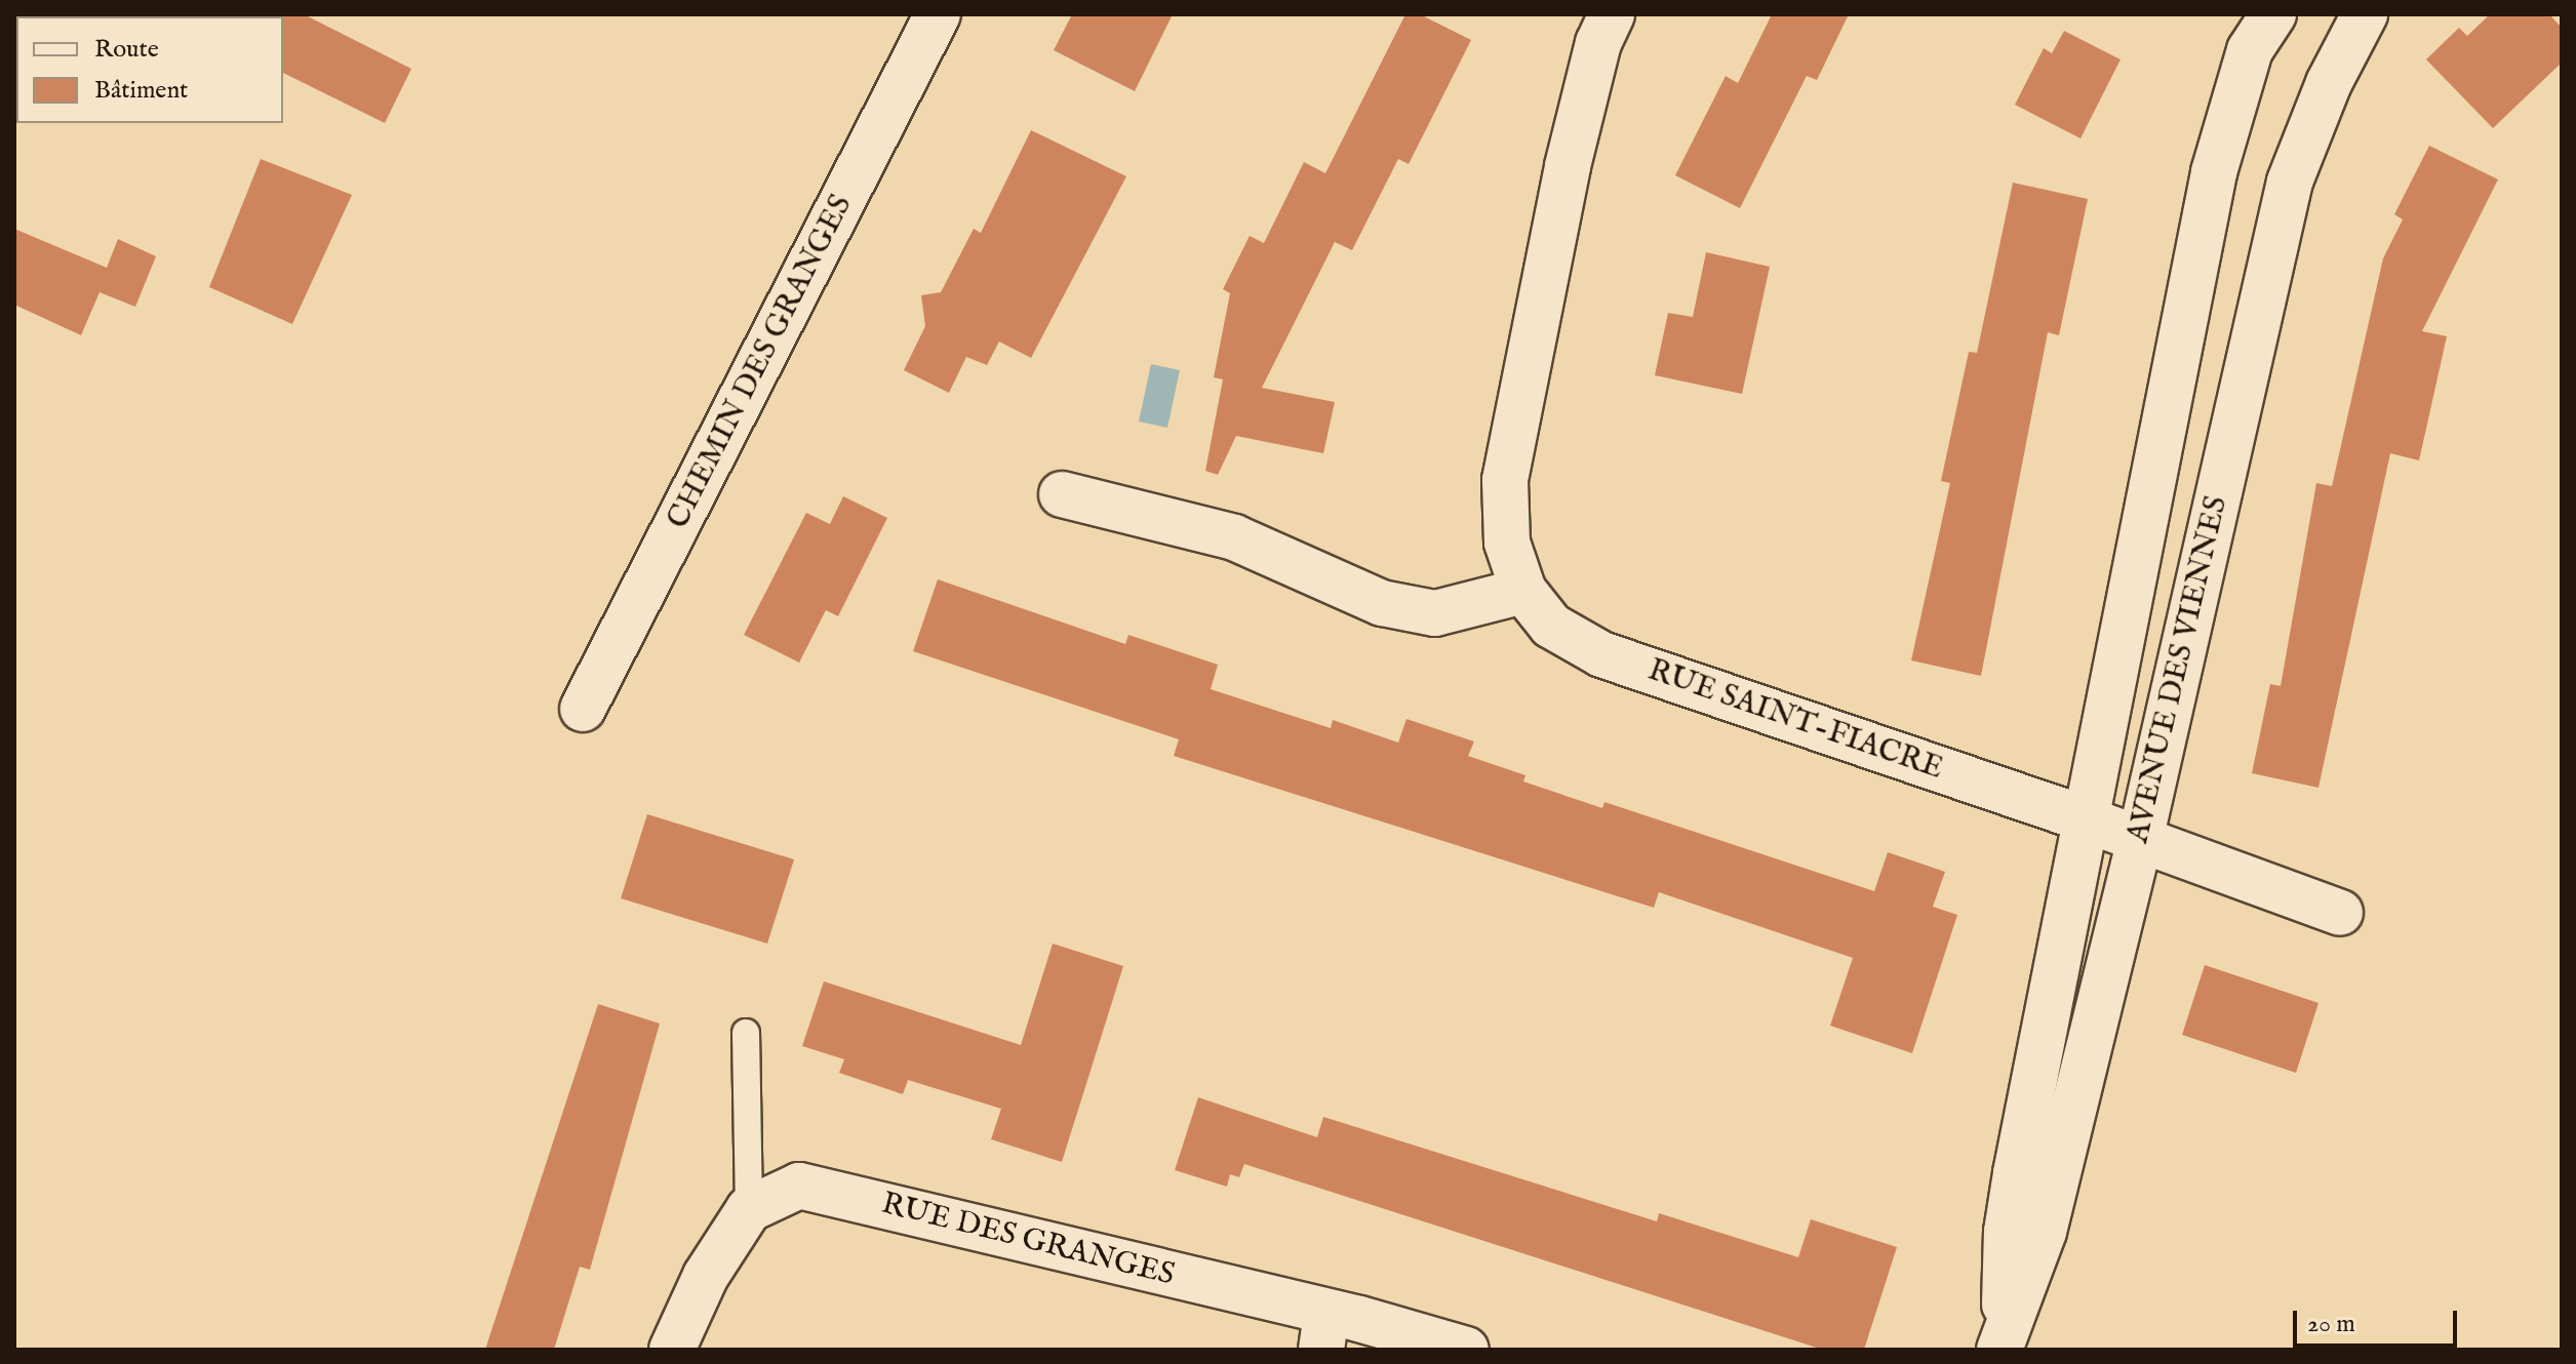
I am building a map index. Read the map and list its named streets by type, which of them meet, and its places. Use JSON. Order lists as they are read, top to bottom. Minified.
{"streets":{"street":["CHEMIN DES GRANGES","AVENUE DES VIENNES","RUE SAINT-FIACRE","RUE DES GRANGES"]},"crossings":[["AVENUE DES VIENNES","RUE SAINT-FIACRE"]],"legend":["Route","Bâtiment"],"scale_bar":"20 m"}
